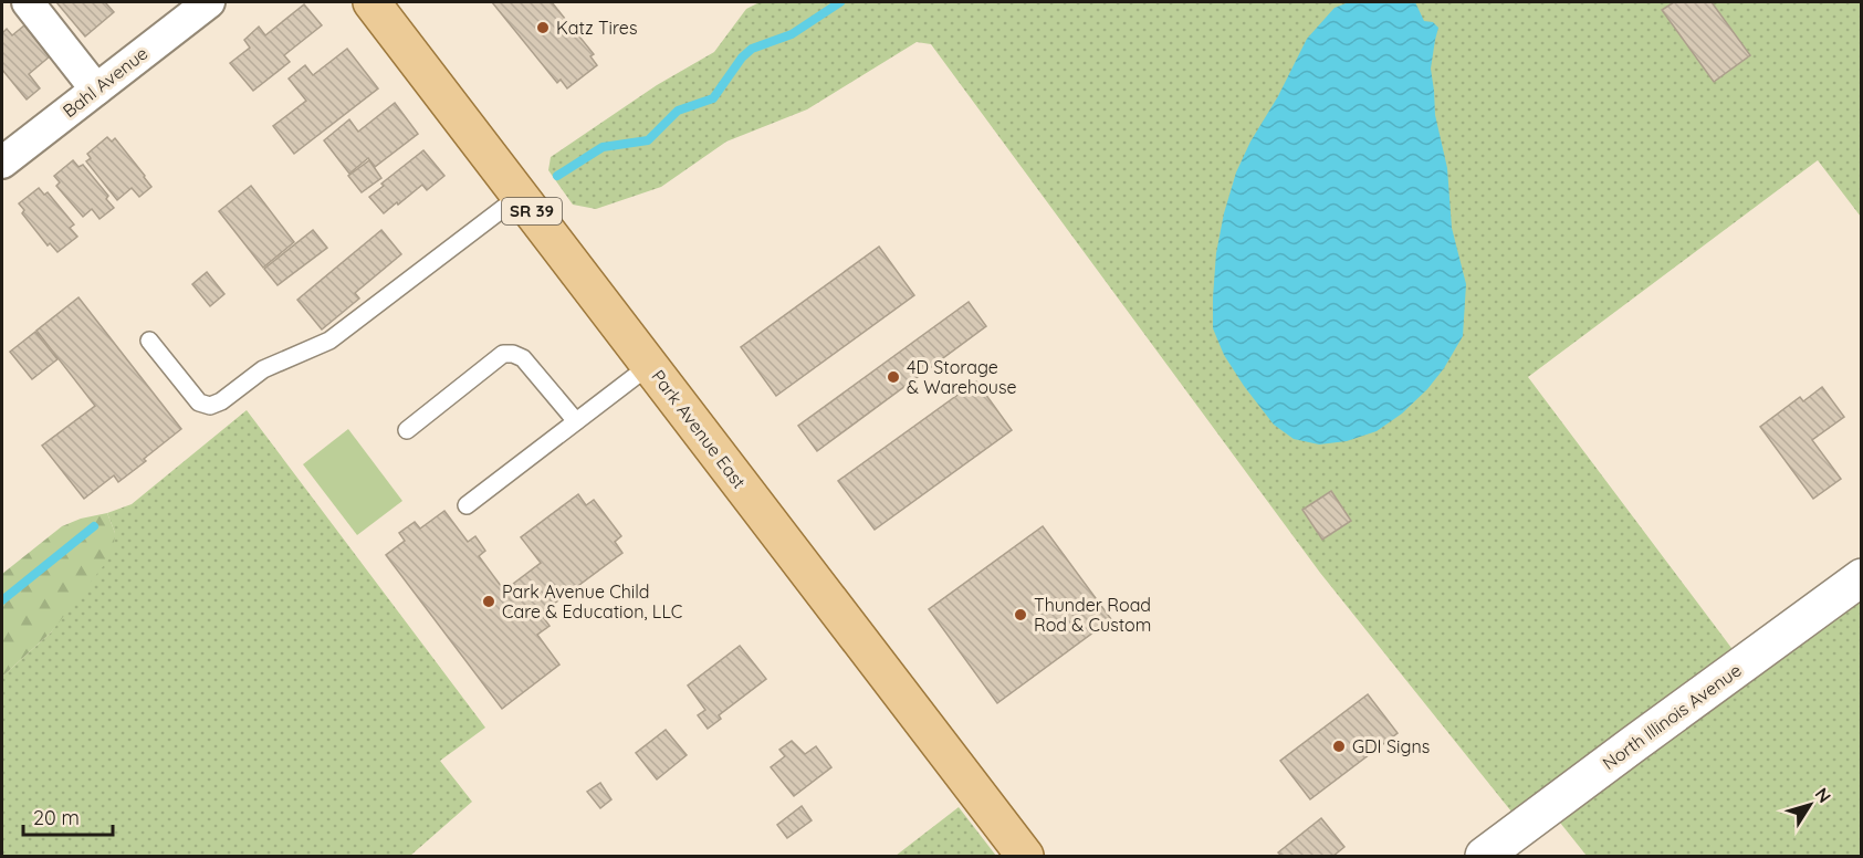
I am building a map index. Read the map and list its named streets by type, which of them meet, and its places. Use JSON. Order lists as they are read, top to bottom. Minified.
{"streets":{"main road":["SR 39","Park Avenue East"],"street":["Bahl Avenue","North Illinois Avenue"]},"places":["Katz Tires","4D Storage & Warehouse","Park Avenue Child Care & Education, LLC","Thunder Road Rod & Custom","GDI Signs"],"scale_bar":"20 m","north":"top right"}
